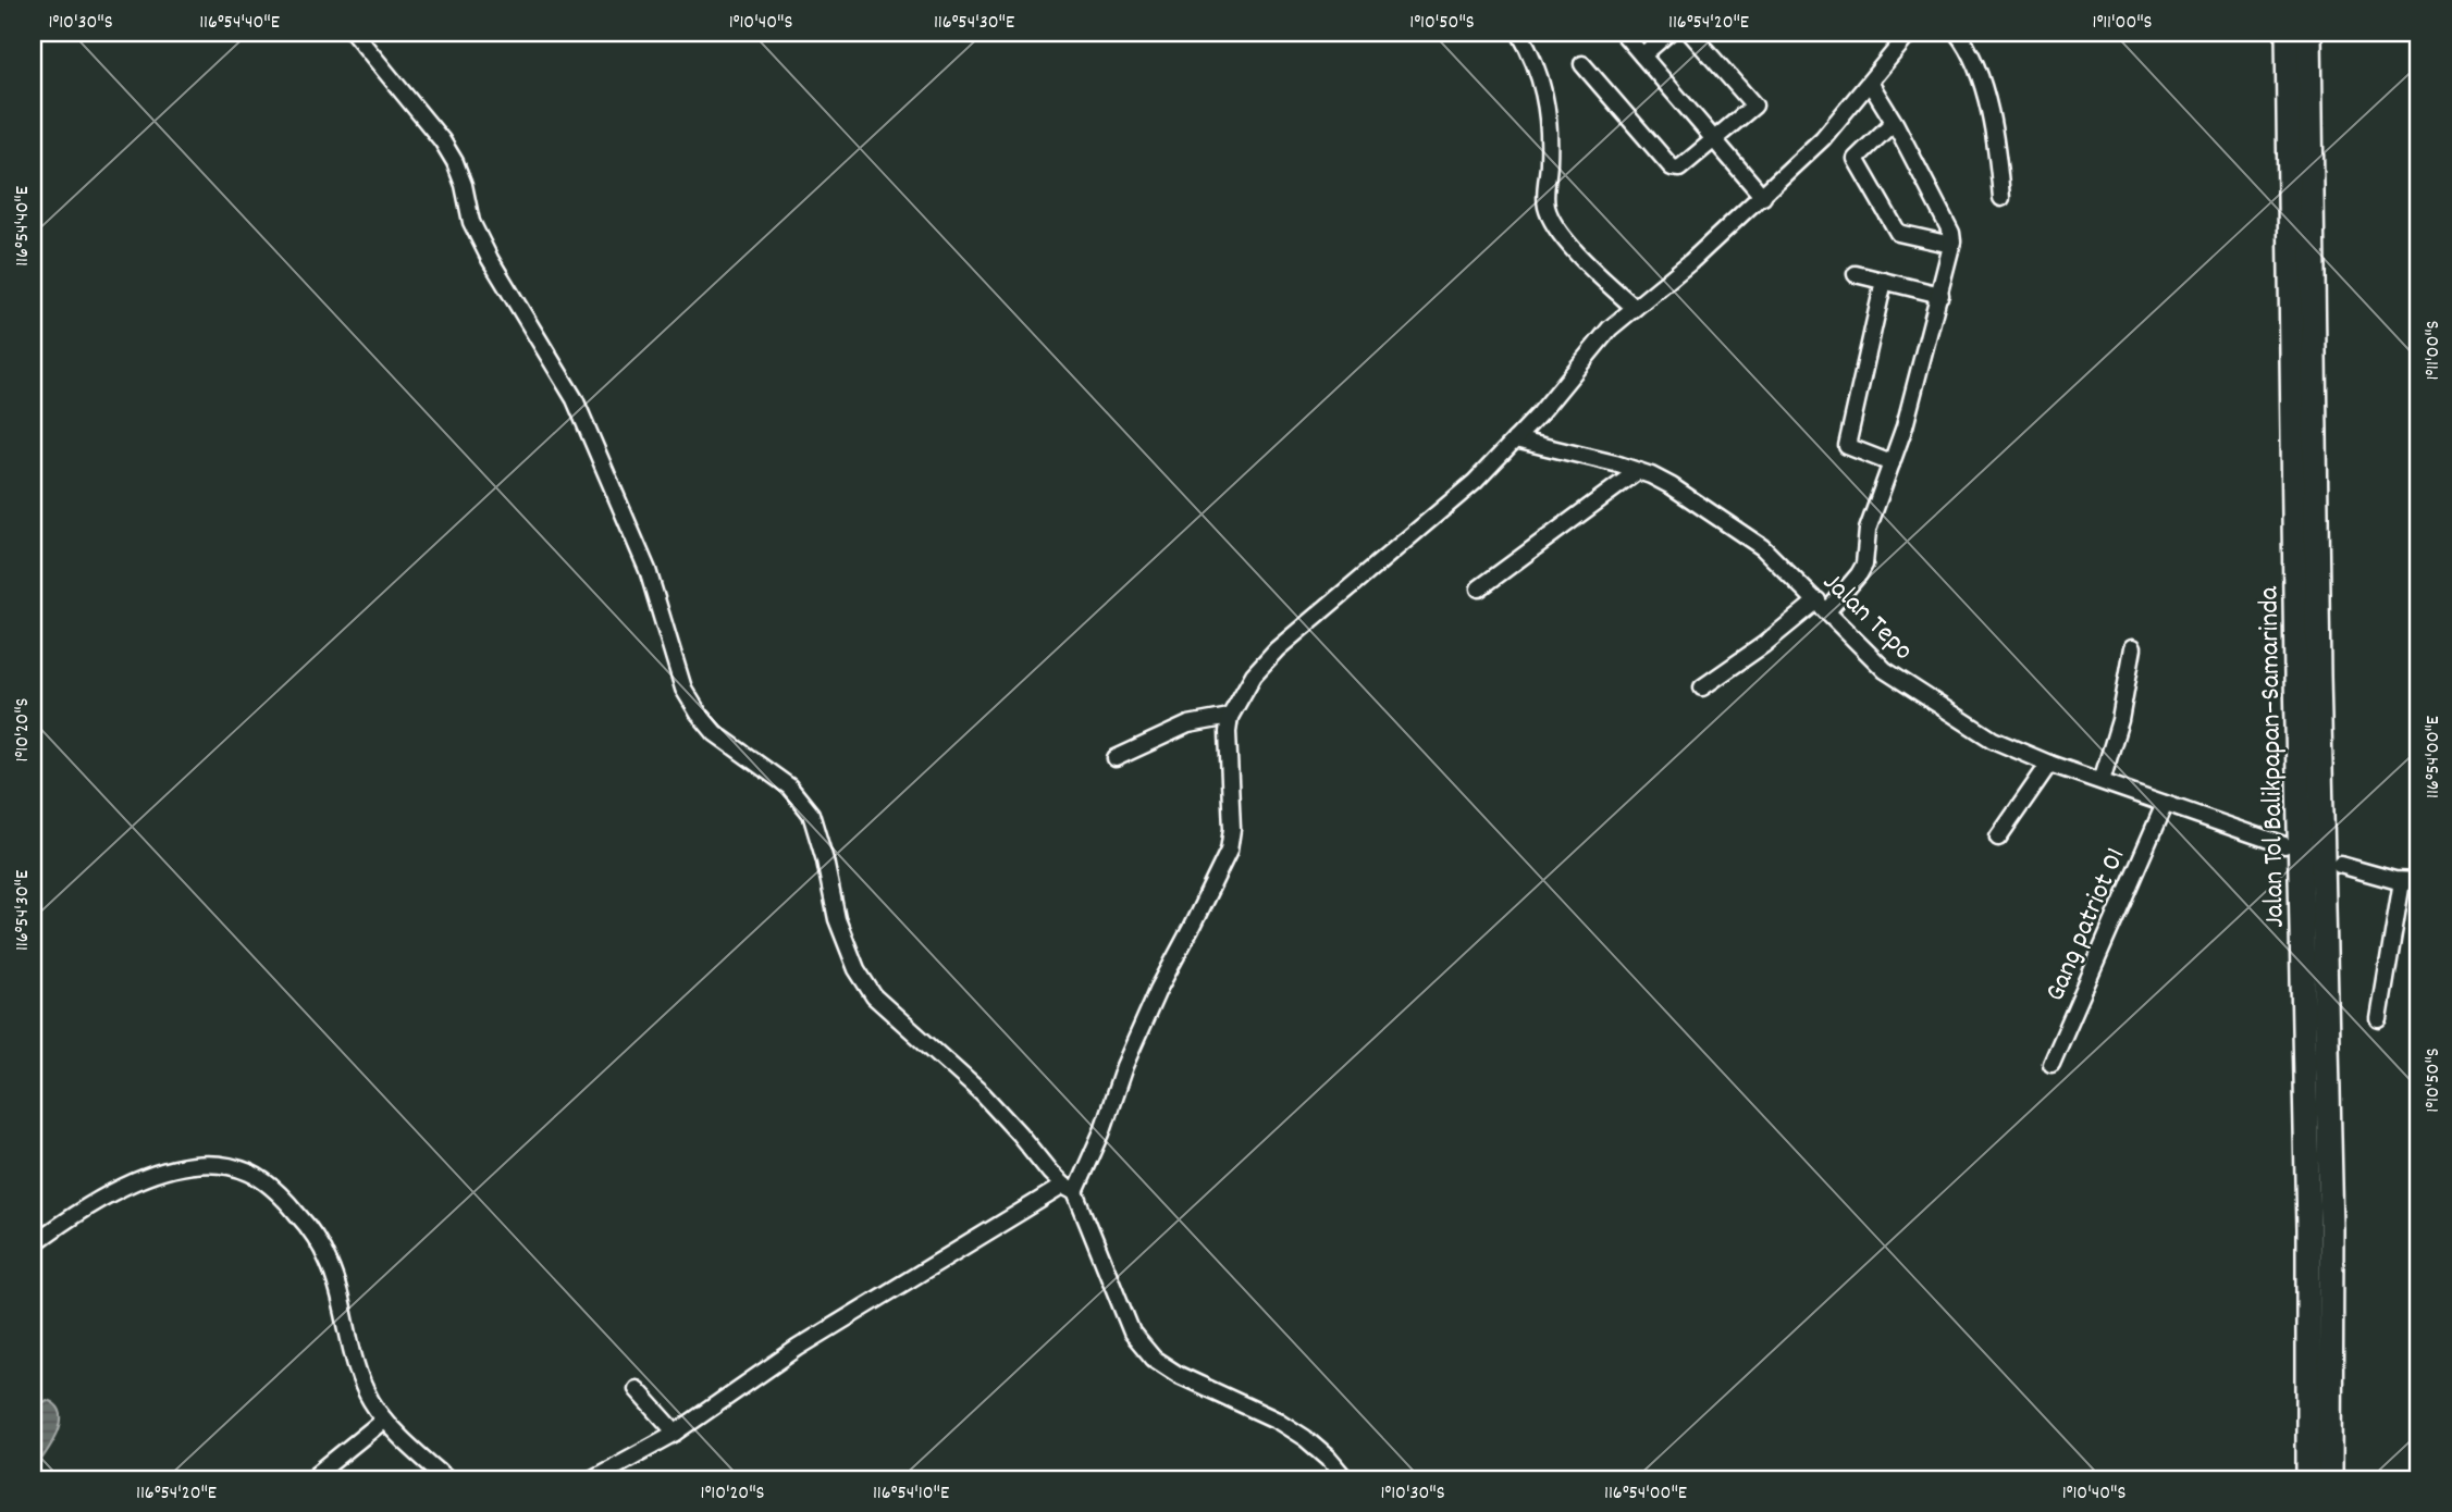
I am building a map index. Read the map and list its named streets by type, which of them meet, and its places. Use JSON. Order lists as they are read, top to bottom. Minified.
{"streets":{"highway":["Jalan Tol Balikpapan–Samarinda"],"street":["Jalan Tepo","Gang patriot 01"]},"crossings":[["Jalan Tepo","Gang patriot 01"]],"coordinates":["1°10'30\"S","116°54'40\"E","1°10'40\"S","116°54'30\"E","1°10'50\"S","116°54'20\"E","1°11'00\"S","1°10'20\"S","116°54'00\"E","116°54'10\"E"]}
